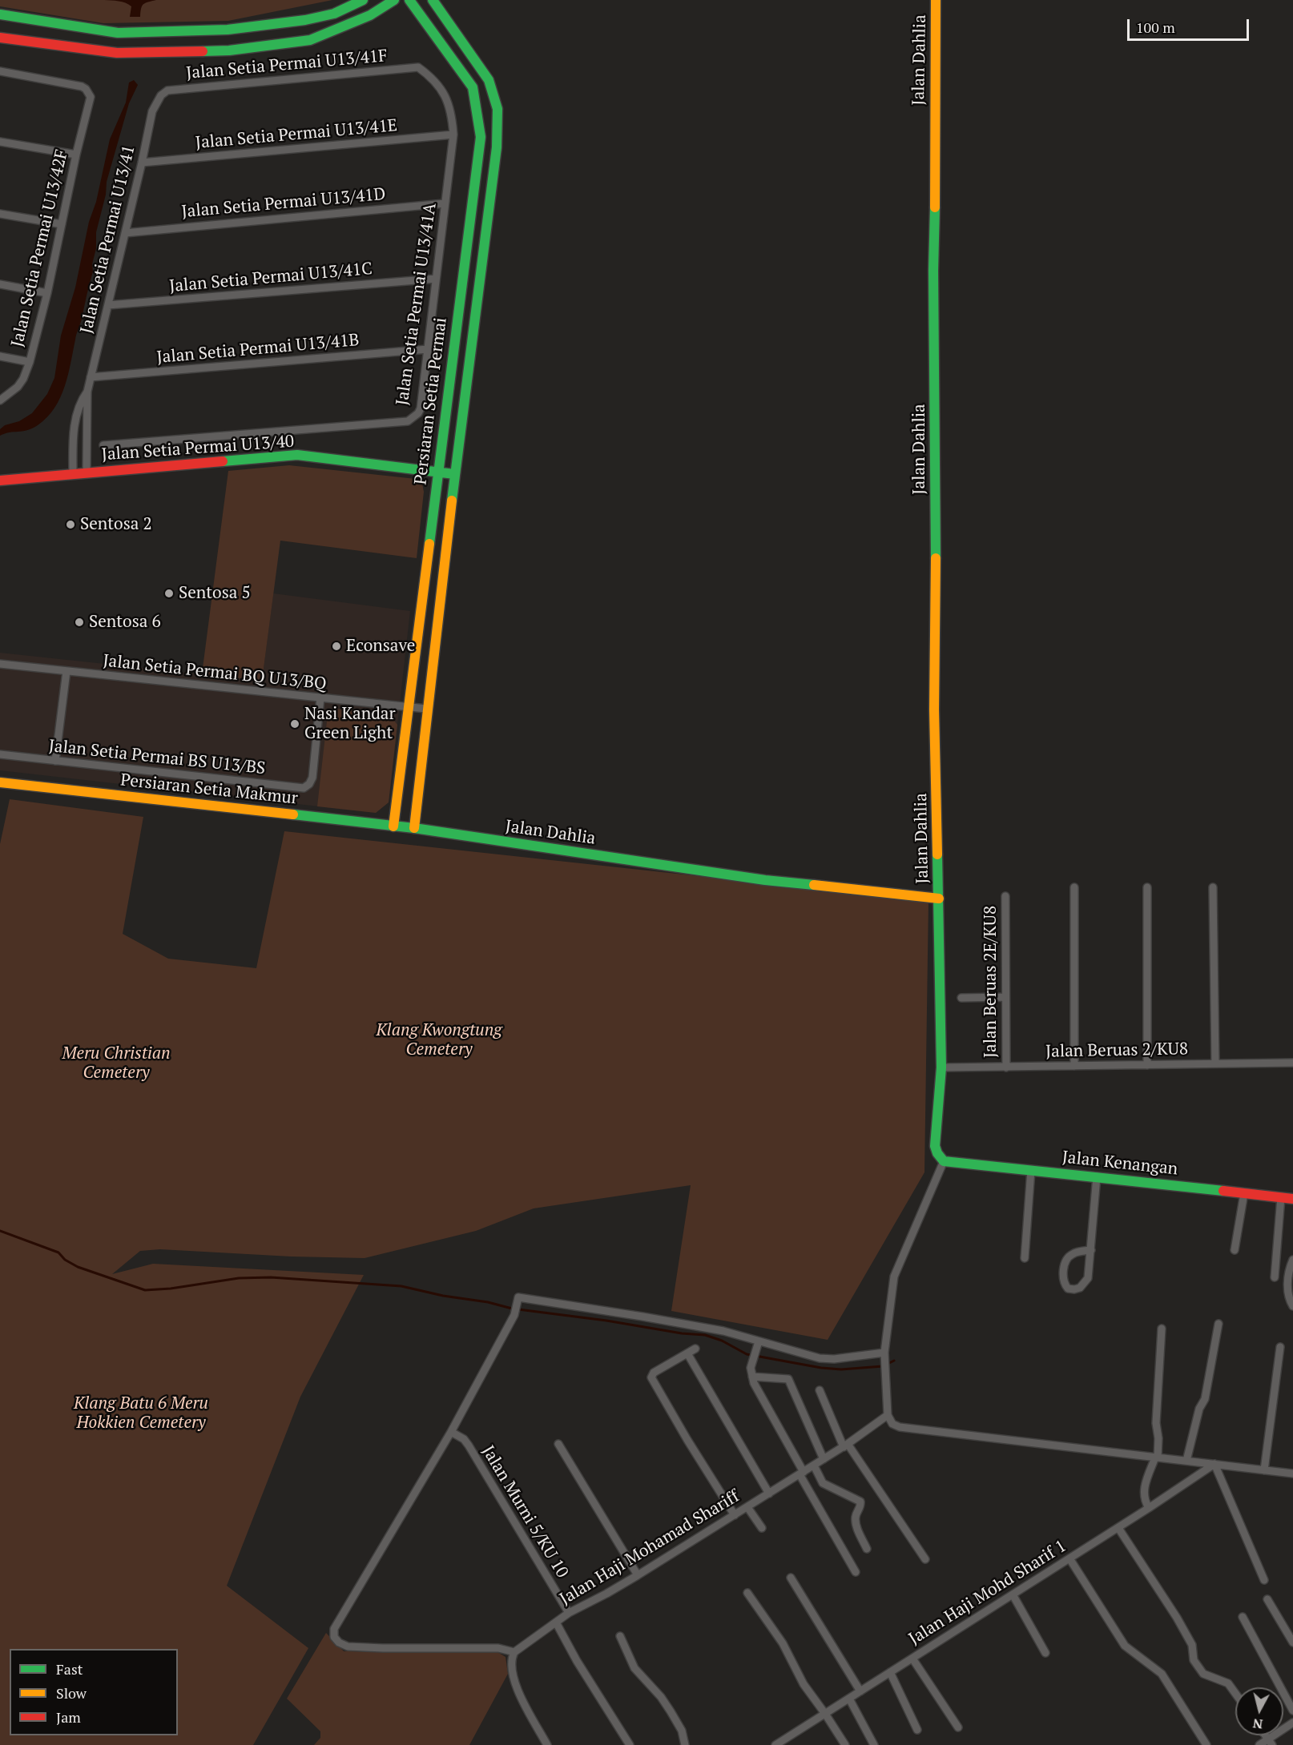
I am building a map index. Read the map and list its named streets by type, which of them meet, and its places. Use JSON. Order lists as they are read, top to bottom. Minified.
{"streets":{"street":["Jalan Dahlia","Jalan Setia Permai U13/41F","Jalan Setia Permai U13/41E","Jalan Setia Permai U13/41D","Jalan Setia Permai U13/41","Jalan Setia Permai U13/42F","Jalan Setia Permai U13/41C","Jalan Setia Permai U13/41A","Jalan Setia Permai U13/41B","Persiaran Setia Permai","Jalan Setia Permai U13/40","Jalan Setia Permai BQ U13/BQ","Jalan Setia Permai BS U13/BS","Persiaran Setia Makmur","Jalan Beruas 2E/KU8","Jalan Beruas 2/KU8","Jalan Kenangan","Jalan Murni 5/KU 10","Jalan Haji Mohamad Shariff","Jalan Haji Mohd Sharif 1"]},"crossings":[["Jalan Dahlia","Persiaran Setia Permai"],["Jalan Dahlia","Persiaran Setia Makmur"],["Jalan Dahlia","Jalan Beruas 2/KU8"],["Jalan Dahlia","Jalan Kenangan"],["Jalan Setia Permai U13/41F","Jalan Setia Permai U13/41"],["Jalan Setia Permai U13/41F","Jalan Setia Permai U13/41A"],["Jalan Setia Permai U13/41E","Jalan Setia Permai U13/41"],["Jalan Setia Permai U13/41E","Jalan Setia Permai U13/41A"],["Jalan Setia Permai U13/41D","Jalan Setia Permai U13/41"],["Jalan Setia Permai U13/41D","Jalan Setia Permai U13/41A"],["Jalan Setia Permai U13/41","Jalan Setia Permai U13/41C"],["Jalan Setia Permai U13/41","Jalan Setia Permai U13/41B"],["Jalan Setia Permai U13/41","Jalan Setia Permai U13/40"],["Jalan Setia Permai U13/41C","Jalan Setia Permai U13/41A"],["Jalan Setia Permai U13/41A","Jalan Setia Permai U13/41B"],["Persiaran Setia Permai","Jalan Setia Permai U13/40"],["Persiaran Setia Permai","Jalan Setia Permai BQ U13/BQ"],["Persiaran Setia Permai","Persiaran Setia Makmur"],["Jalan Setia Permai BQ U13/BQ","Jalan Setia Permai BS U13/BS"],["Jalan Beruas 2E/KU8","Jalan Beruas 2/KU8"],["Jalan Murni 5/KU 10","Jalan Haji Mohamad Shariff"]],"parks":["Klang Kwongtung Cemetery","Meru Christian Cemetery","Klang Batu 6 Meru Hokkien Cemetery"],"places":["Sentosa 2","Sentosa 5","Sentosa 6","Econsave","Nasi Kandar Green Light"],"legend":["Fast","Slow","Jam"],"scale_bar":"100 m","north":"bottom"}
